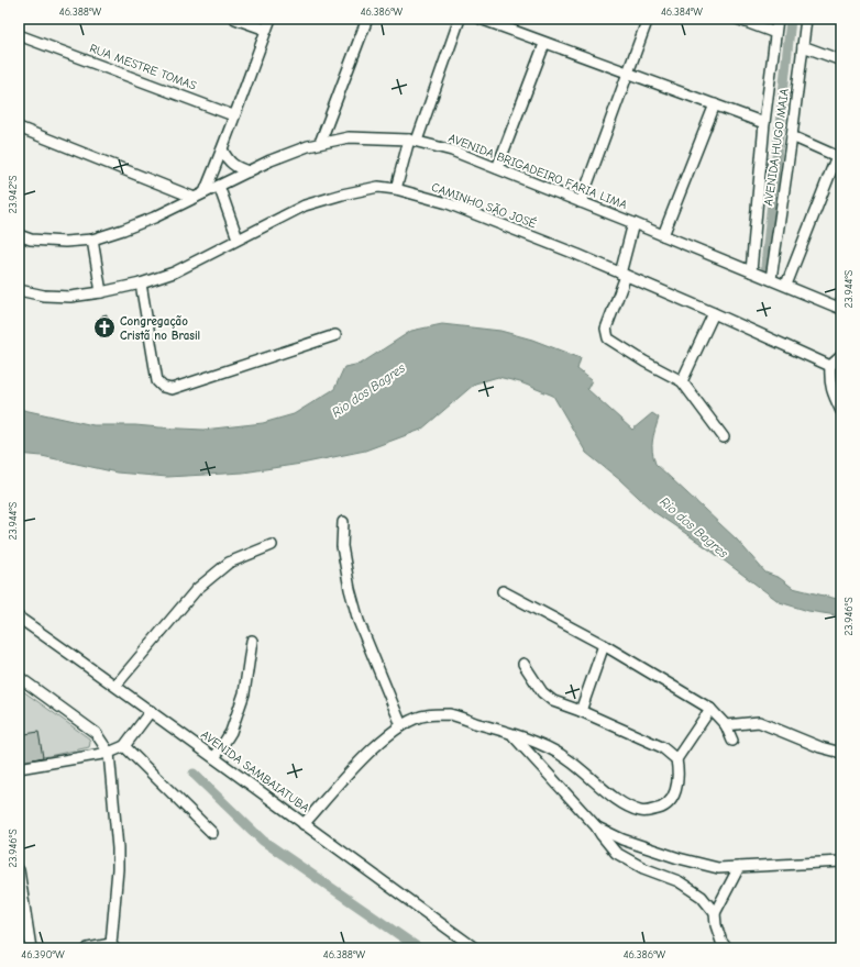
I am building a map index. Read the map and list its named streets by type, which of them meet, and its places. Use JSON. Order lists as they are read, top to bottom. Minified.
{"streets":{"street":["RUA MESTRE TOMAS","AVENIDA HUGO MAIA","AVENIDA BRIGADEIRO FARIA LIMA","CAMINHO SÃO JOSÉ","AVENIDA SAMBAIATUBA"]},"crossings":[["AVENIDA HUGO MAIA","AVENIDA BRIGADEIRO FARIA LIMA"]],"water":["Rio dos Bagres"],"places":{"church":["Congregação Cristã no Brasil"]},"coordinates":["46.388°W","46.386°W","46.384°W","23.942°S","23.944°S","23.946°S","46.390°W"]}
